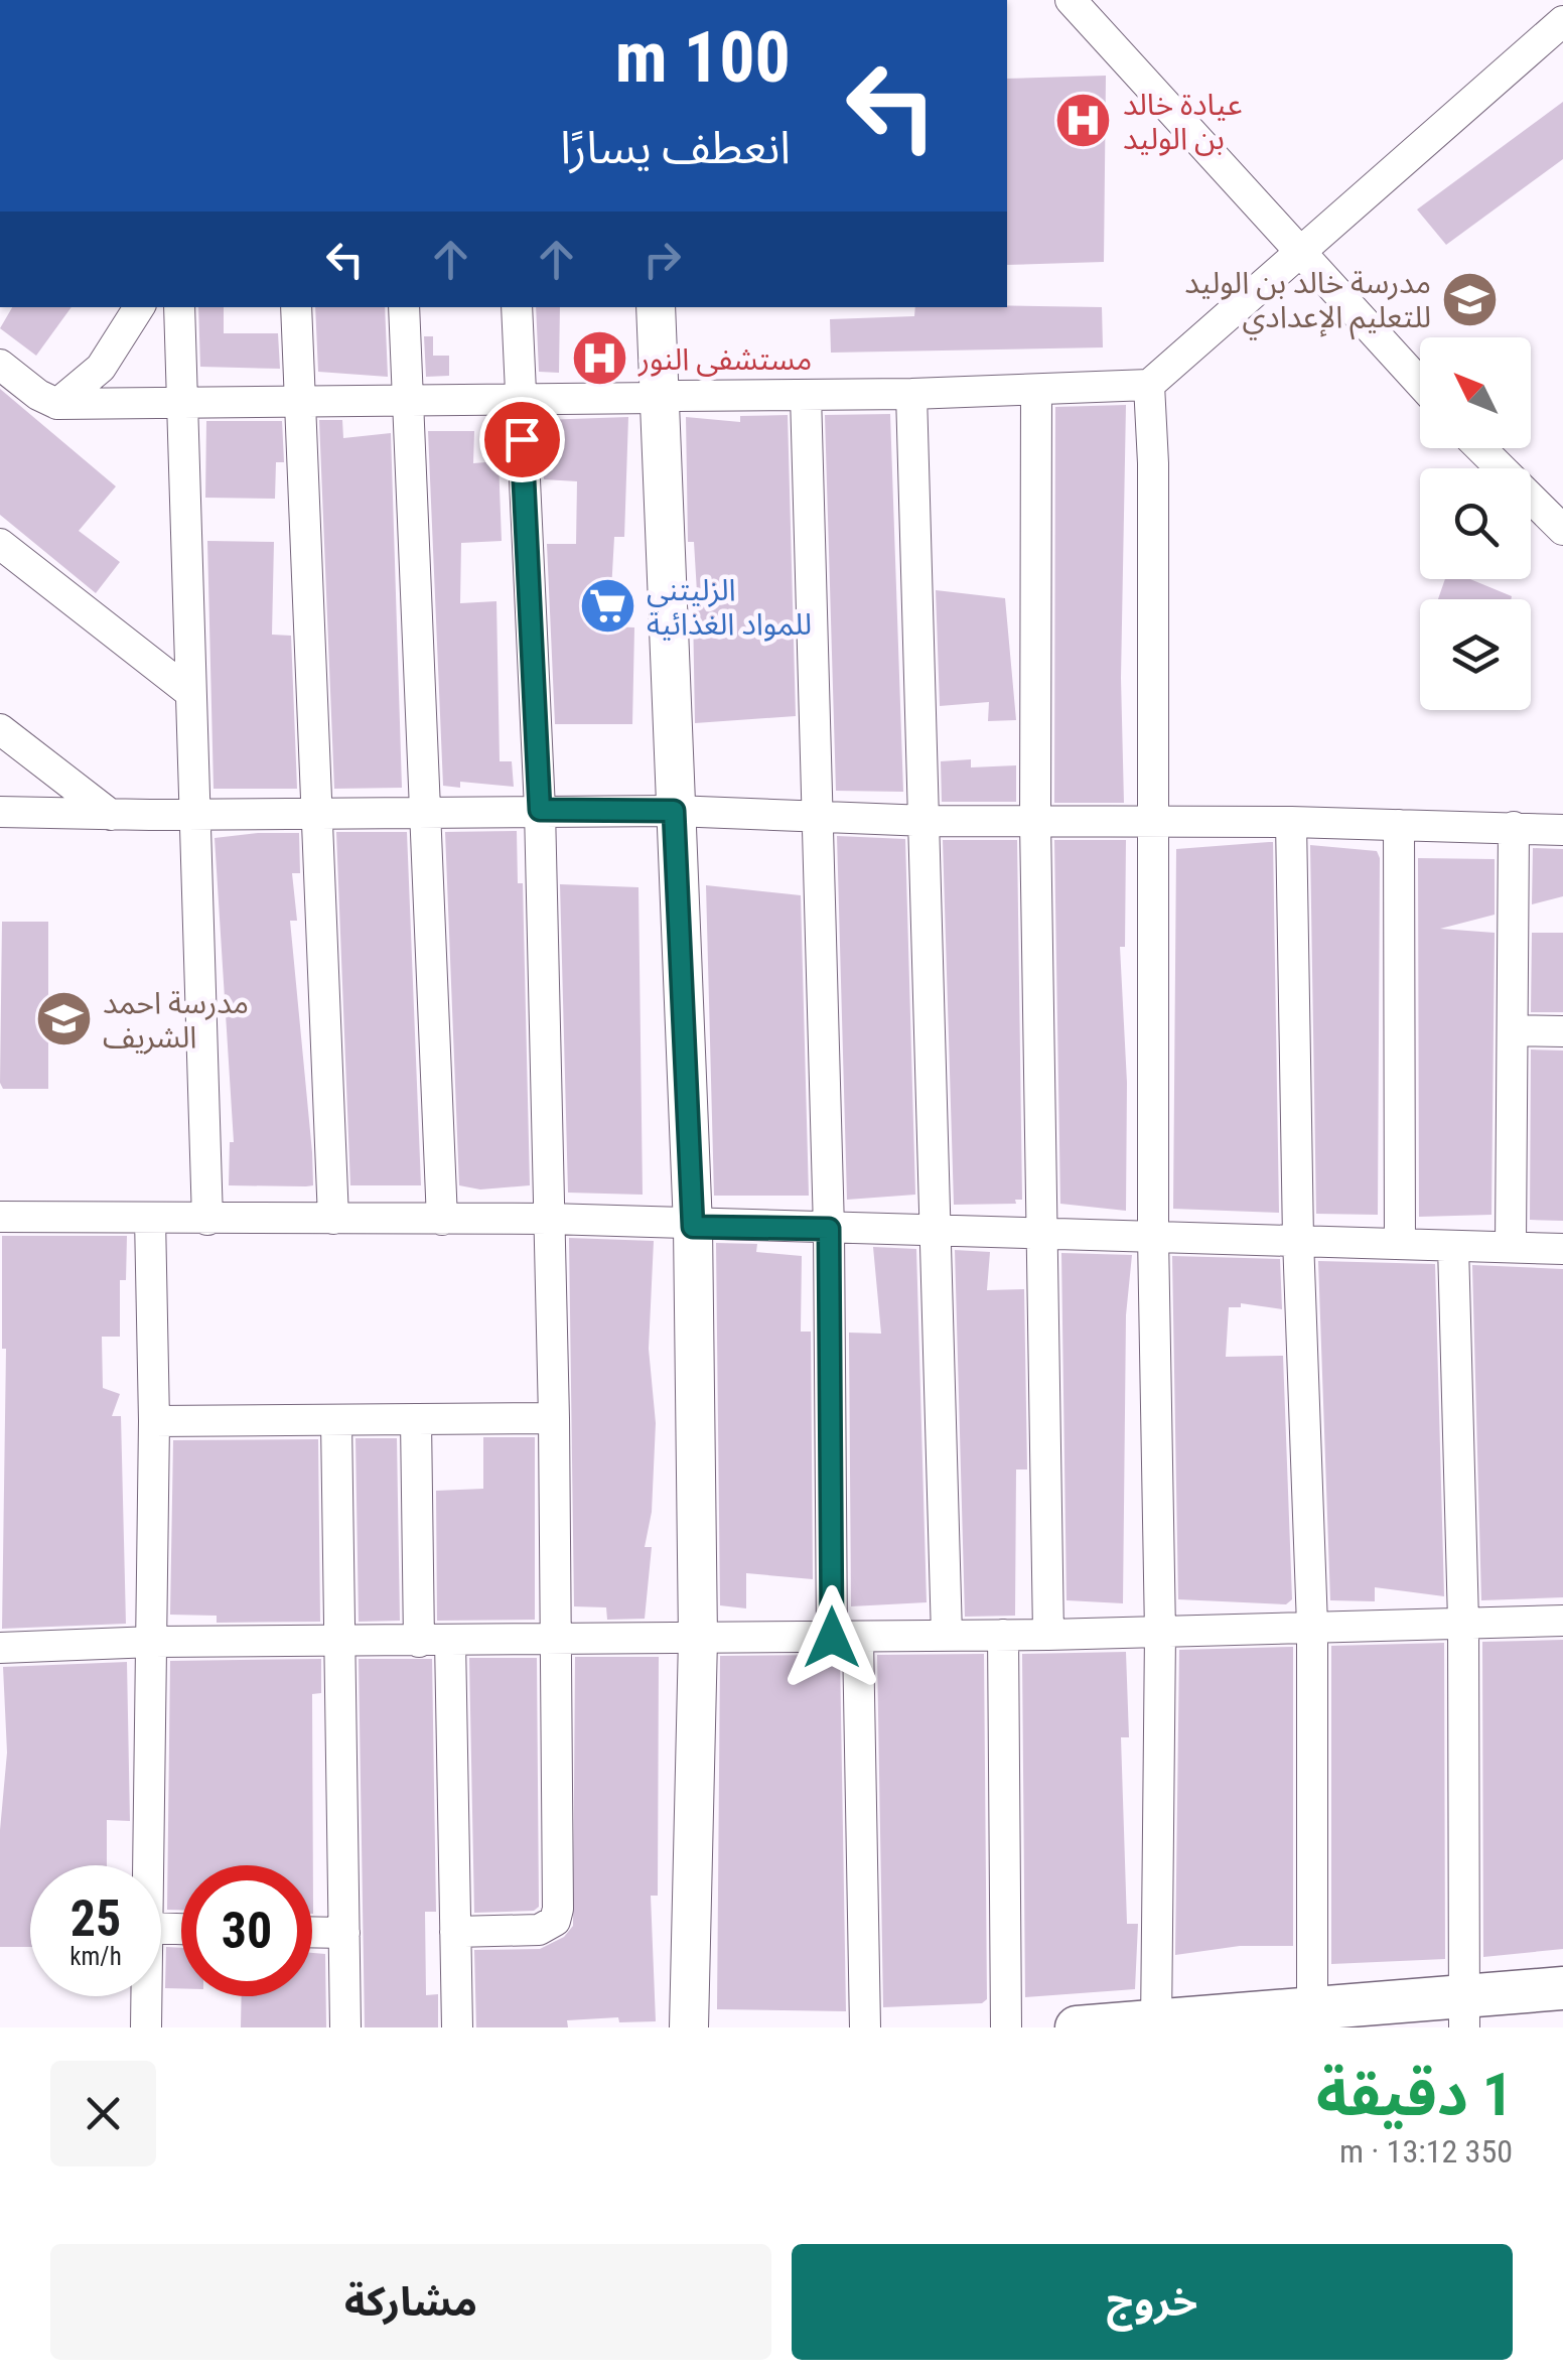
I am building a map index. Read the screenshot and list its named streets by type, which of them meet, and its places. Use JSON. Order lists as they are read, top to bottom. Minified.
{"places":{"hospital":["عيادة خالد بن الوليد","مستشفى النور"],"school or university":["مدرسة خالد بن الوليد للتعليم الإعدادي","مدرسة احمد الشريف"],"supermarket":["الزليتني للمواد الغذائية"]},"north":"top left","page":{"turn":["100 m","انعطف يسارًا"],"speed":"25 km/h","limit":"30","heading":["1 دقيقة","350 m · 13:12"],"buttons":["خروج","مشاركة"]}}
